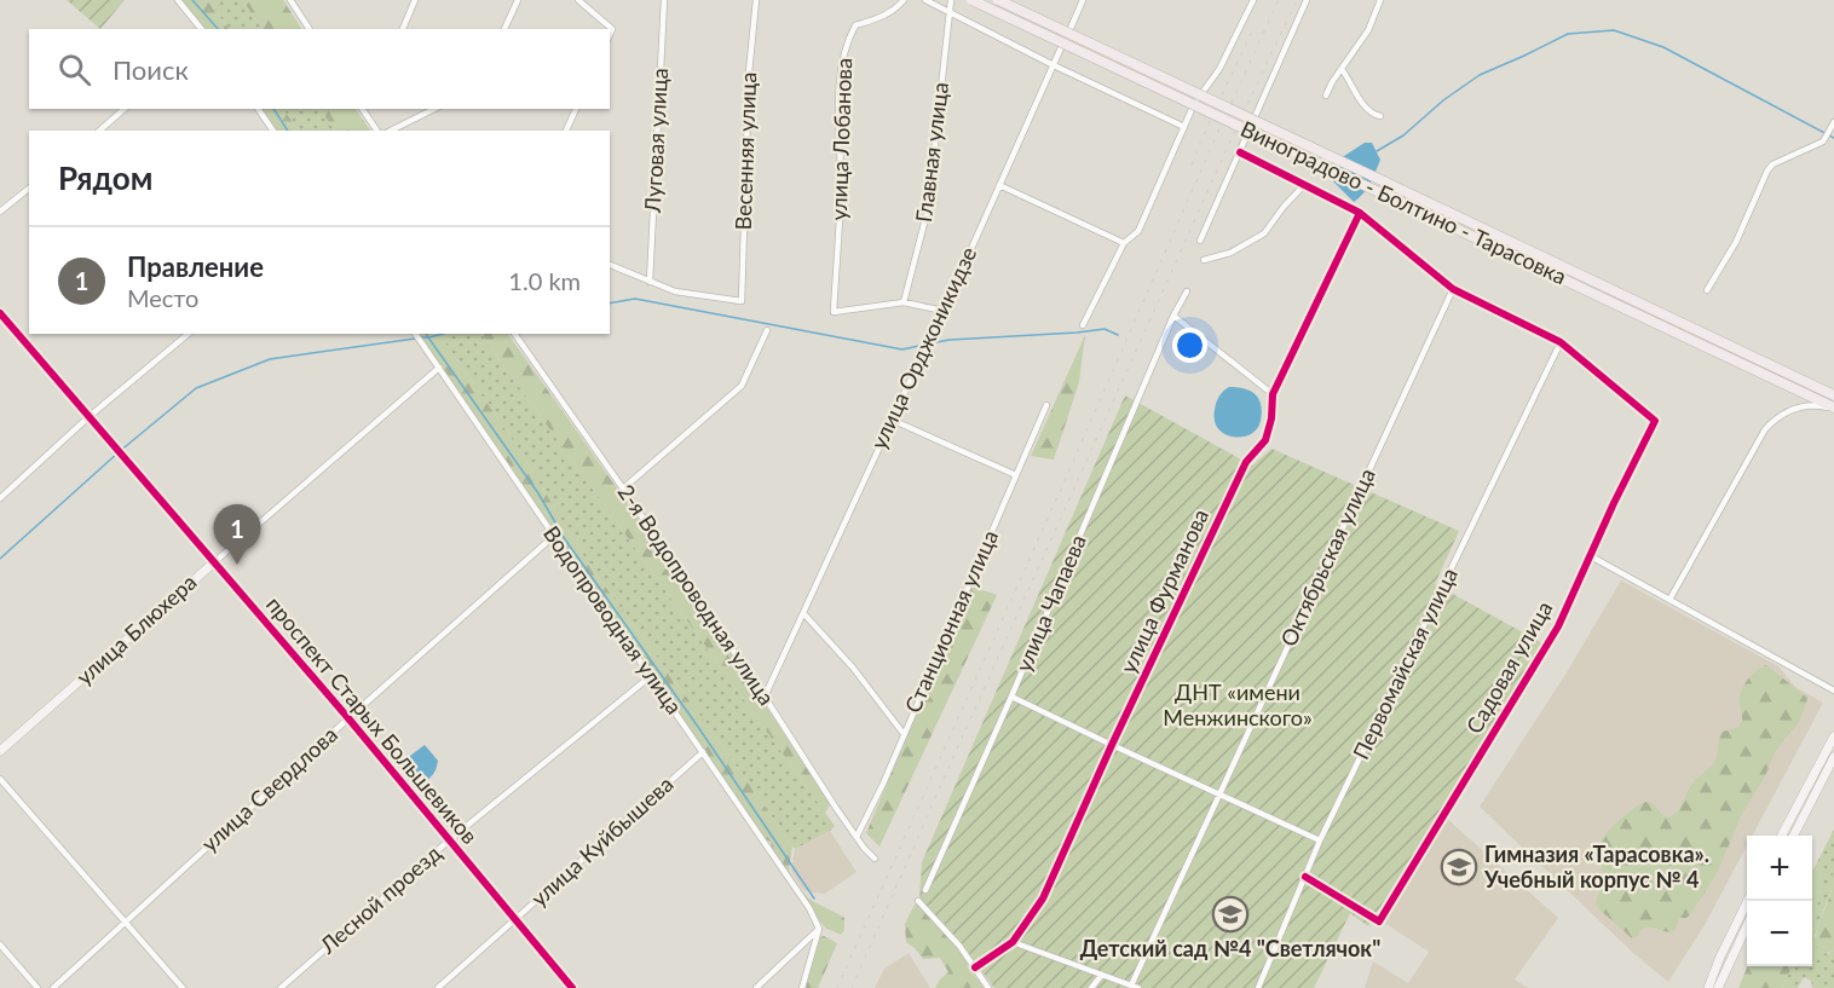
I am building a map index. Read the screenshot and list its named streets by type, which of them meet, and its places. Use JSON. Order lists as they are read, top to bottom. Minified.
{"streets":{"main road":["Виноградово - Болтино - Тарасовка"],"street":["улица Лобанова","Луговая улица","Весенняя улица","Главная улица","улица Орджоникидзе","Октябрьская улица","улица Фурманова","2-я Водопроводная улица","улица Чапаева","Водопроводная улица","Станционная улица","улица Блюхера","Первомайская улица","Садовая улица","проспект Старых Большевиков","улица Свердлова","улица Куйбышева","Лесной проезд"]},"crossings":[["улица Лобанова","Главная улица"],["Луговая улица","Весенняя улица"],["улица Орджоникидзе","2-я Водопроводная улица"],["2-я Водопроводная улица","Станционная улица"],["Водопроводная улица","улица Блюхера"],["Водопроводная улица","улица Свердлова"],["Водопроводная улица","улица Куйбышева"],["Водопроводная улица","Лесной проезд"],["улица Блюхера","проспект Старых Большевиков"],["Первомайская улица","Садовая улица"],["проспект Старых Большевиков","улица Свердлова"],["проспект Старых Большевиков","улица Куйбышева"],["проспект Старых Большевиков","Лесной проезд"]],"parks":["ДНТ «имени Менжинского»"],"places":{"school or university":["Гимназия «Тарасовка». Учебный корпус № 4","Детский сад №4 \"Светлячок\""]},"page":{"search":"Поиск","heading":"Рядом","list":[{"mark":"1","name":"Правление","note":"Место","value":"1.0 km"}],"pins":"1","map_buttons":["+","−"]}}
